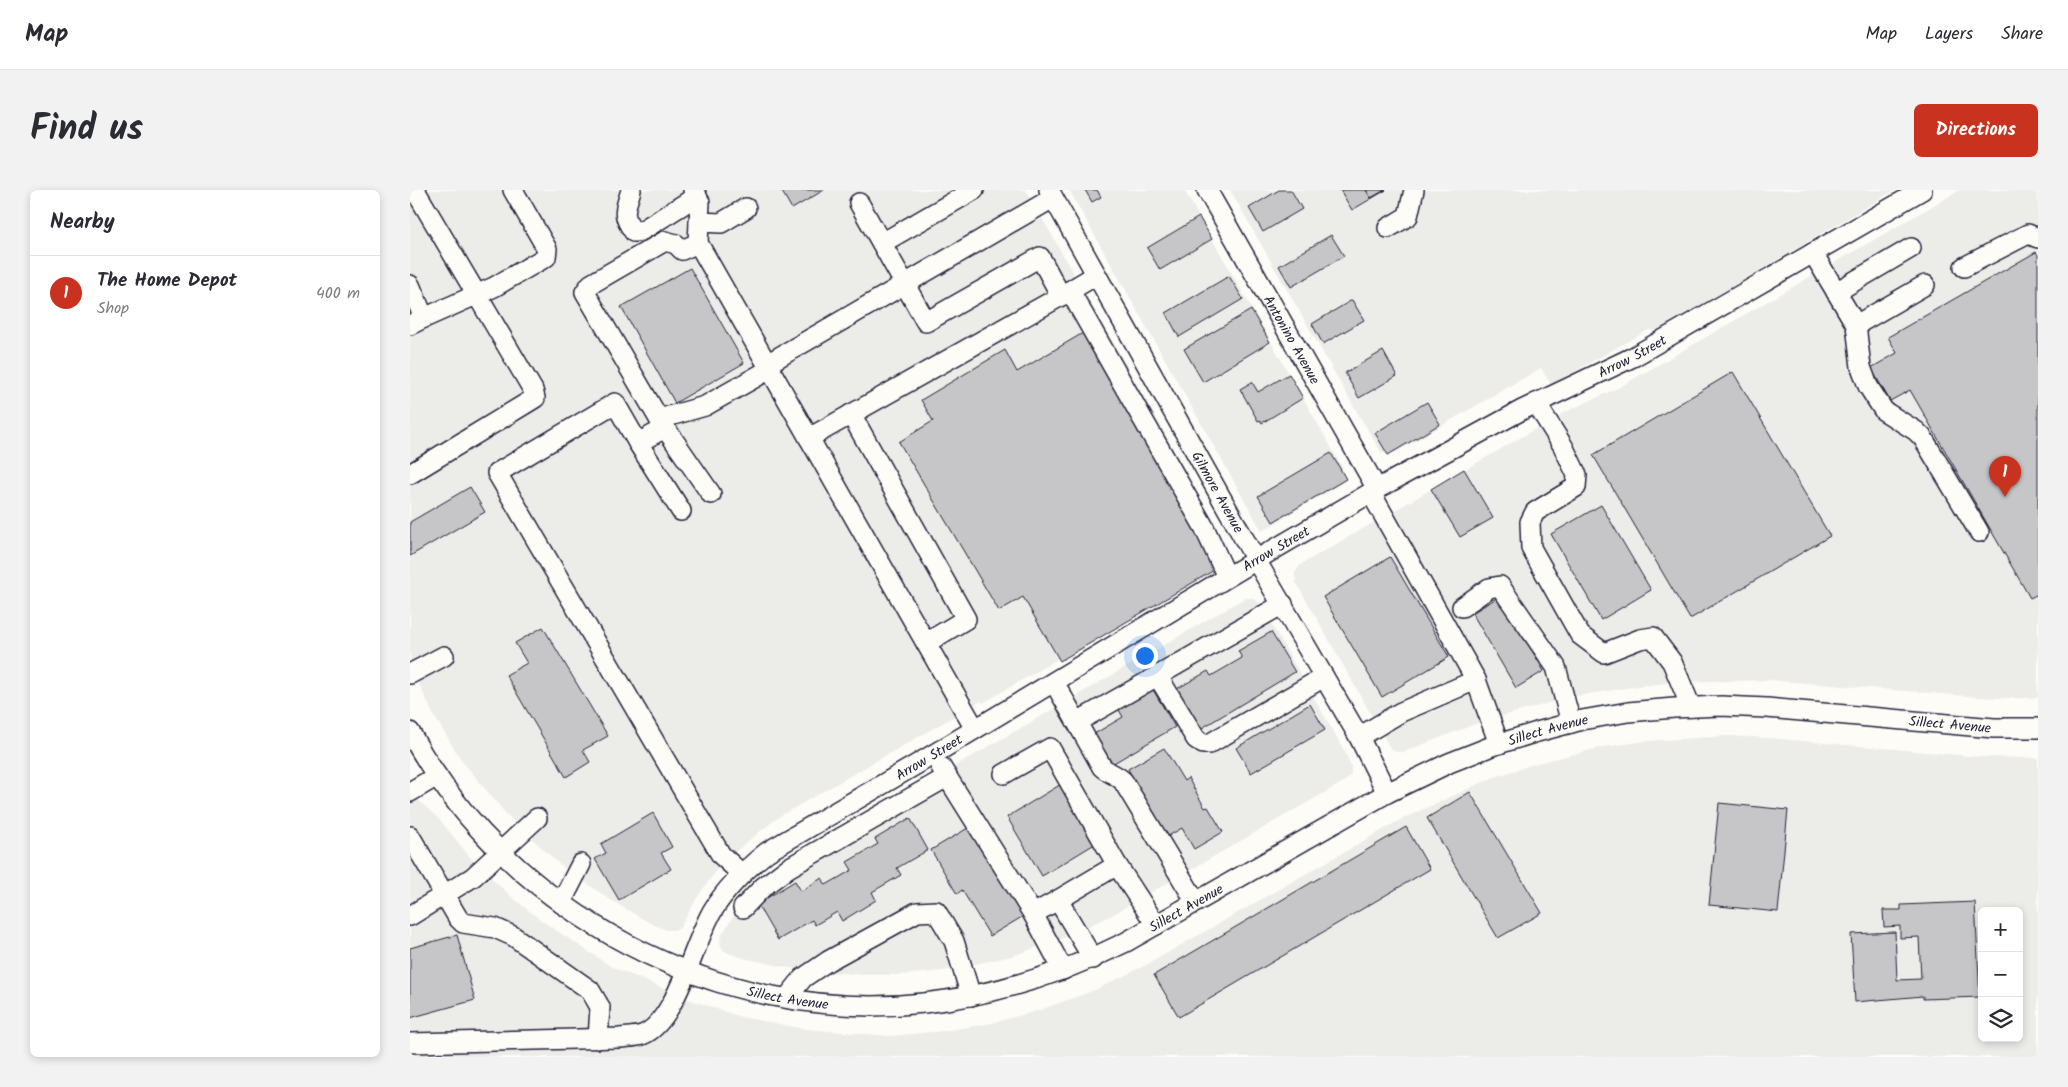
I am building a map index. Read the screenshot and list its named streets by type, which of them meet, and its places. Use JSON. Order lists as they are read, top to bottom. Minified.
{"streets":{"street":["Antonino Avenue","Arrow Street","Gilmore Avenue","Sillect Avenue"]},"crossings":[["Antonino Avenue","Arrow Street"],["Antonino Avenue","Sillect Avenue"],["Arrow Street","Gilmore Avenue"],["Arrow Street","Sillect Avenue"],["Gilmore Avenue","Sillect Avenue"]],"page":{"header":"Map","nav":["Map","Layers","Share"],"title":"Find us","buttons":"Directions","heading":"Nearby","list":[{"mark":"1","name":"The Home Depot","note":"Shop","value":"400 m"}],"pins":"1","map_buttons":["+","−"]}}
